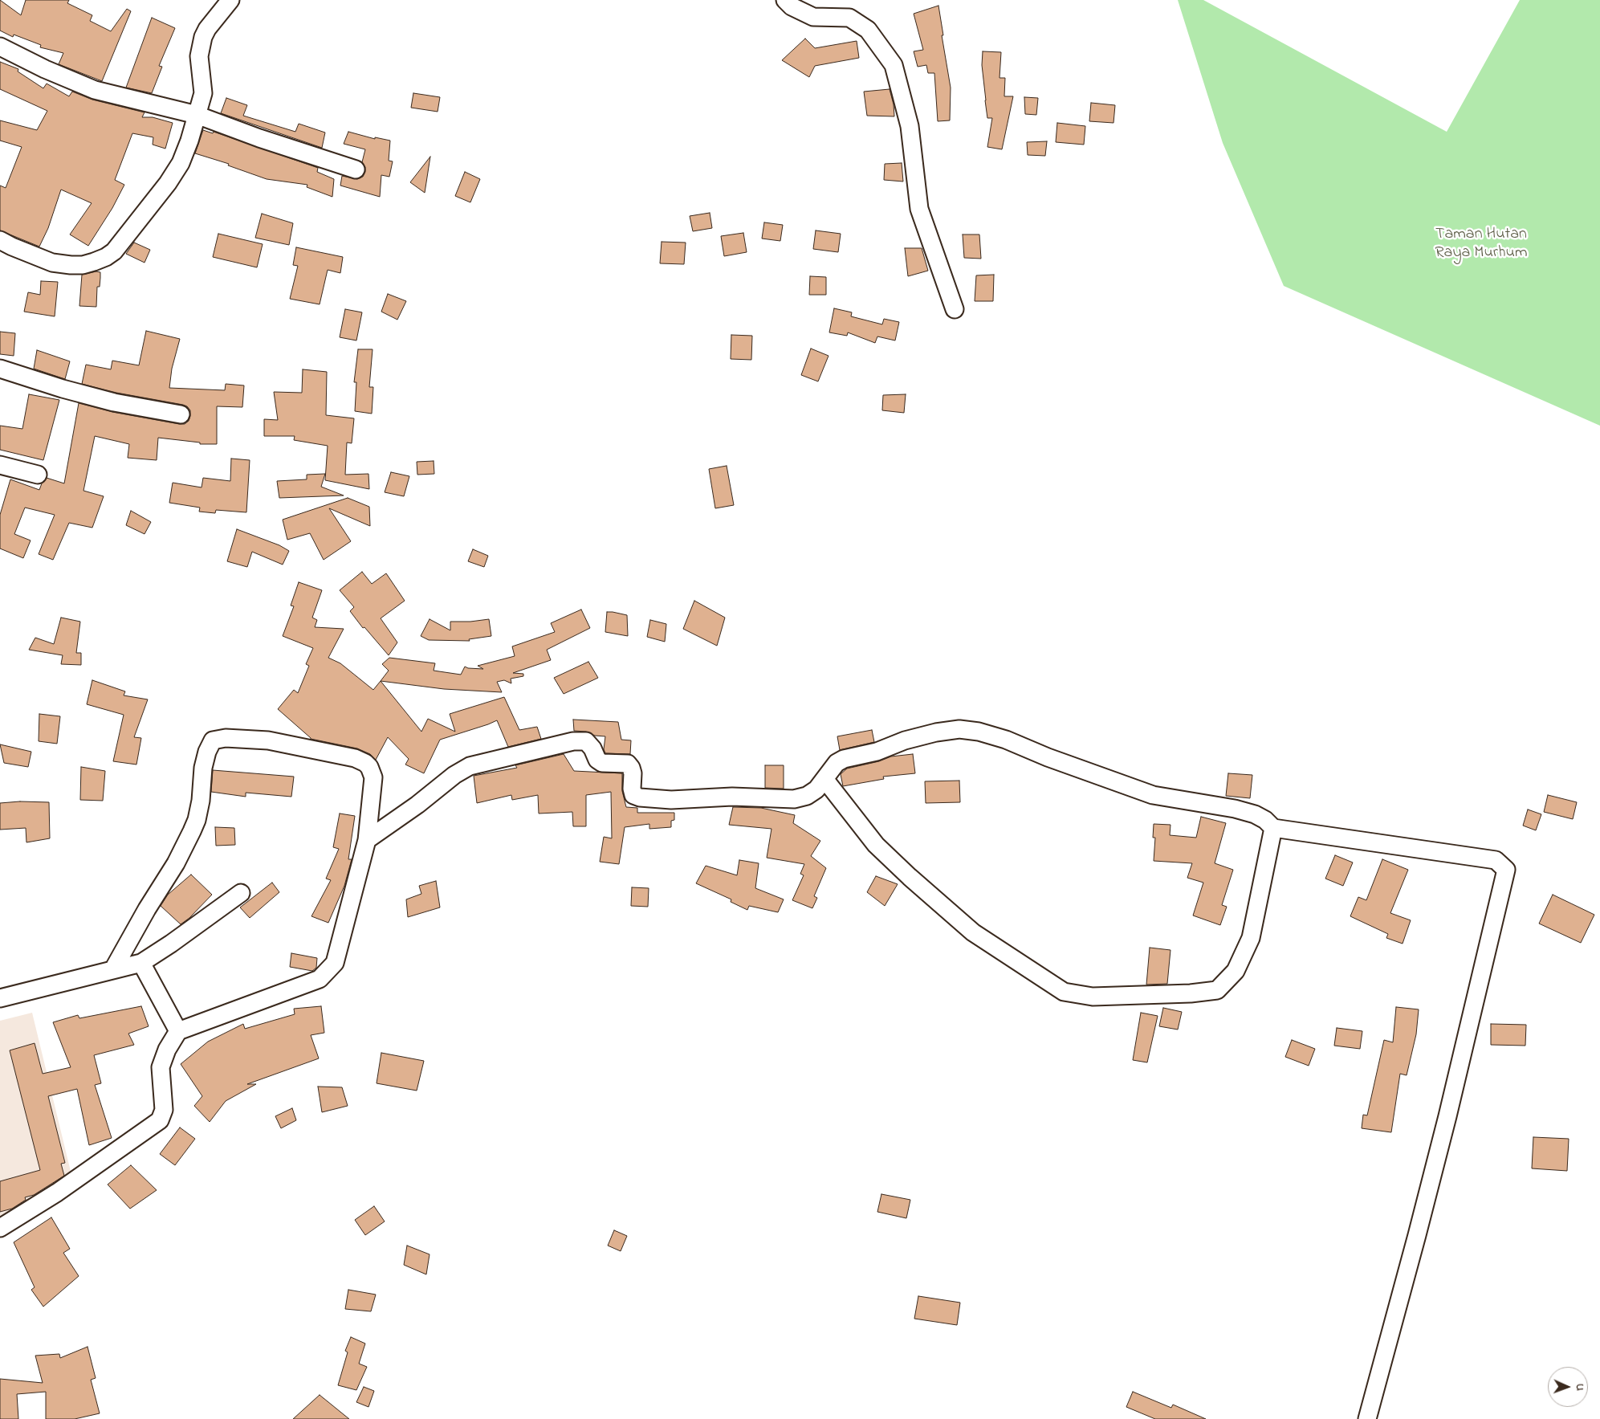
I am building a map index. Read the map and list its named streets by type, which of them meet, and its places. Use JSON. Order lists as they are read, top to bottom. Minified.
{"parks":["Taman Hutan Raya Murhum"],"north":"right"}
